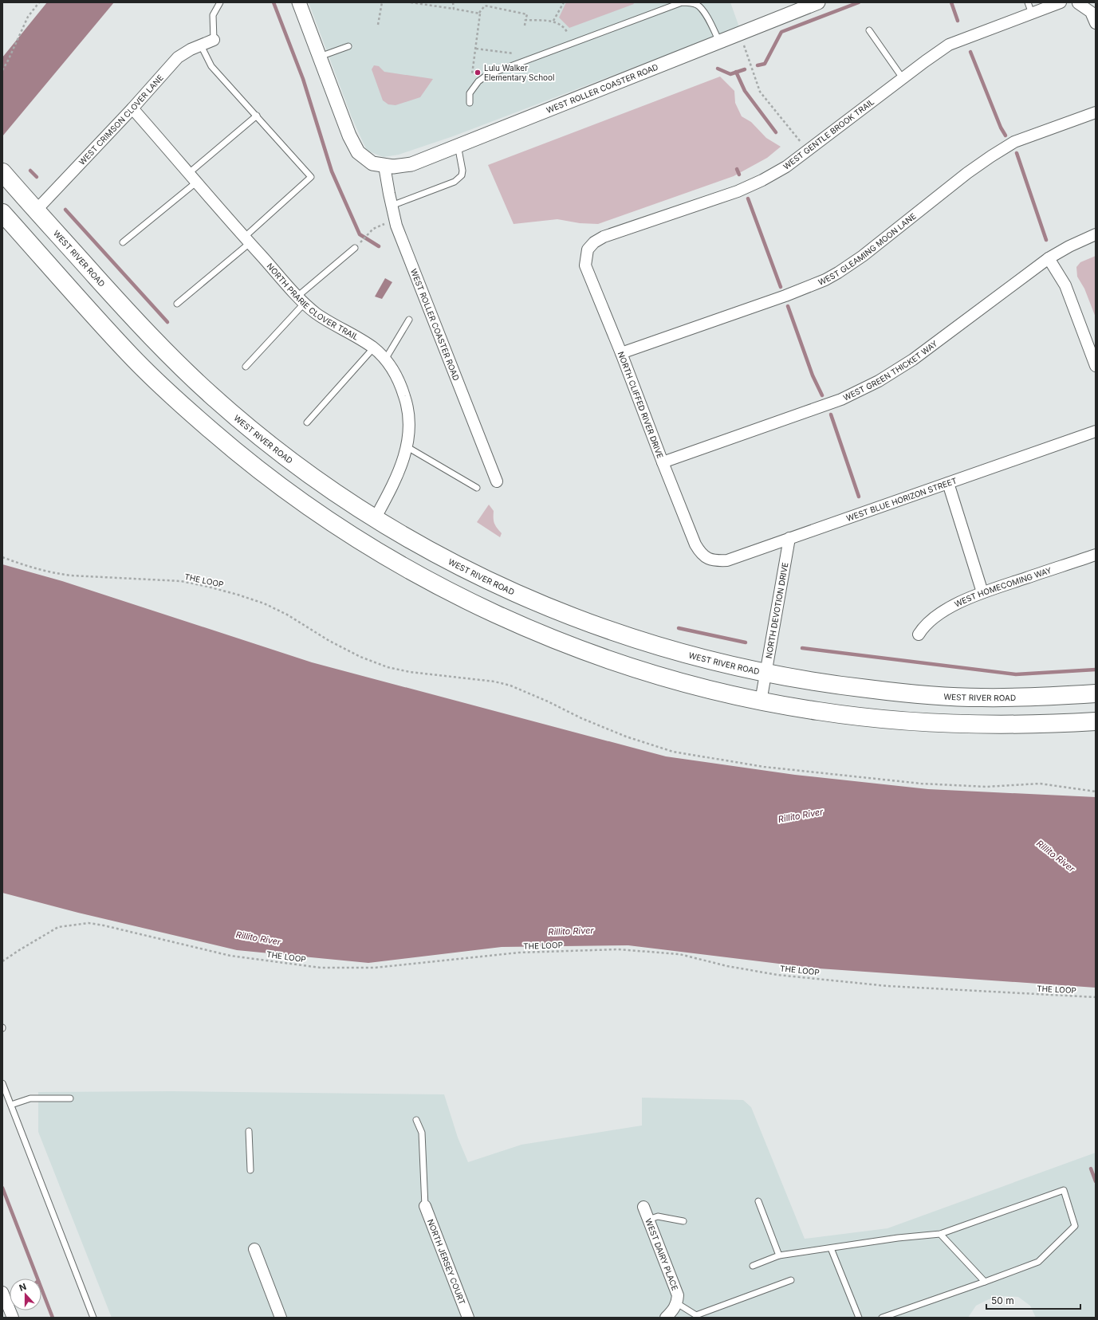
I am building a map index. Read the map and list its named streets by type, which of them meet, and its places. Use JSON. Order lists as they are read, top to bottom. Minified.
{"streets":{"main road":["WEST RIVER ROAD"],"street":["WEST ROLLER COASTER ROAD","WEST CRIMSON CLOVER LANE","WEST GENTLE BROOK TRAIL","WEST GLEAMING MOON LANE","NORTH PRARIE CLOVER TRAIL","WEST GREEN THICKET WAY","NORTH CLIFFED RIVER DRIVE","WEST BLUE HORIZON STREET","WEST HOMECOMING WAY","NORTH DEVOTION DRIVE","WEST DAIRY PLACE","NORTH JERSEY COURT"],"path":["THE LOOP"]},"crossings":[["WEST CRIMSON CLOVER LANE","WEST RIVER ROAD"],["WEST CRIMSON CLOVER LANE","NORTH PRARIE CLOVER TRAIL"],["WEST GENTLE BROOK TRAIL","NORTH CLIFFED RIVER DRIVE"],["WEST GLEAMING MOON LANE","NORTH CLIFFED RIVER DRIVE"],["WEST RIVER ROAD","NORTH PRARIE CLOVER TRAIL"],["WEST RIVER ROAD","NORTH DEVOTION DRIVE"],["WEST GREEN THICKET WAY","NORTH CLIFFED RIVER DRIVE"],["NORTH CLIFFED RIVER DRIVE","WEST BLUE HORIZON STREET"],["WEST BLUE HORIZON STREET","NORTH DEVOTION DRIVE"]],"water":["Rillito River"],"places":["Lulu Walker Elementary School"],"scale_bar":"50 m","north":"top"}
